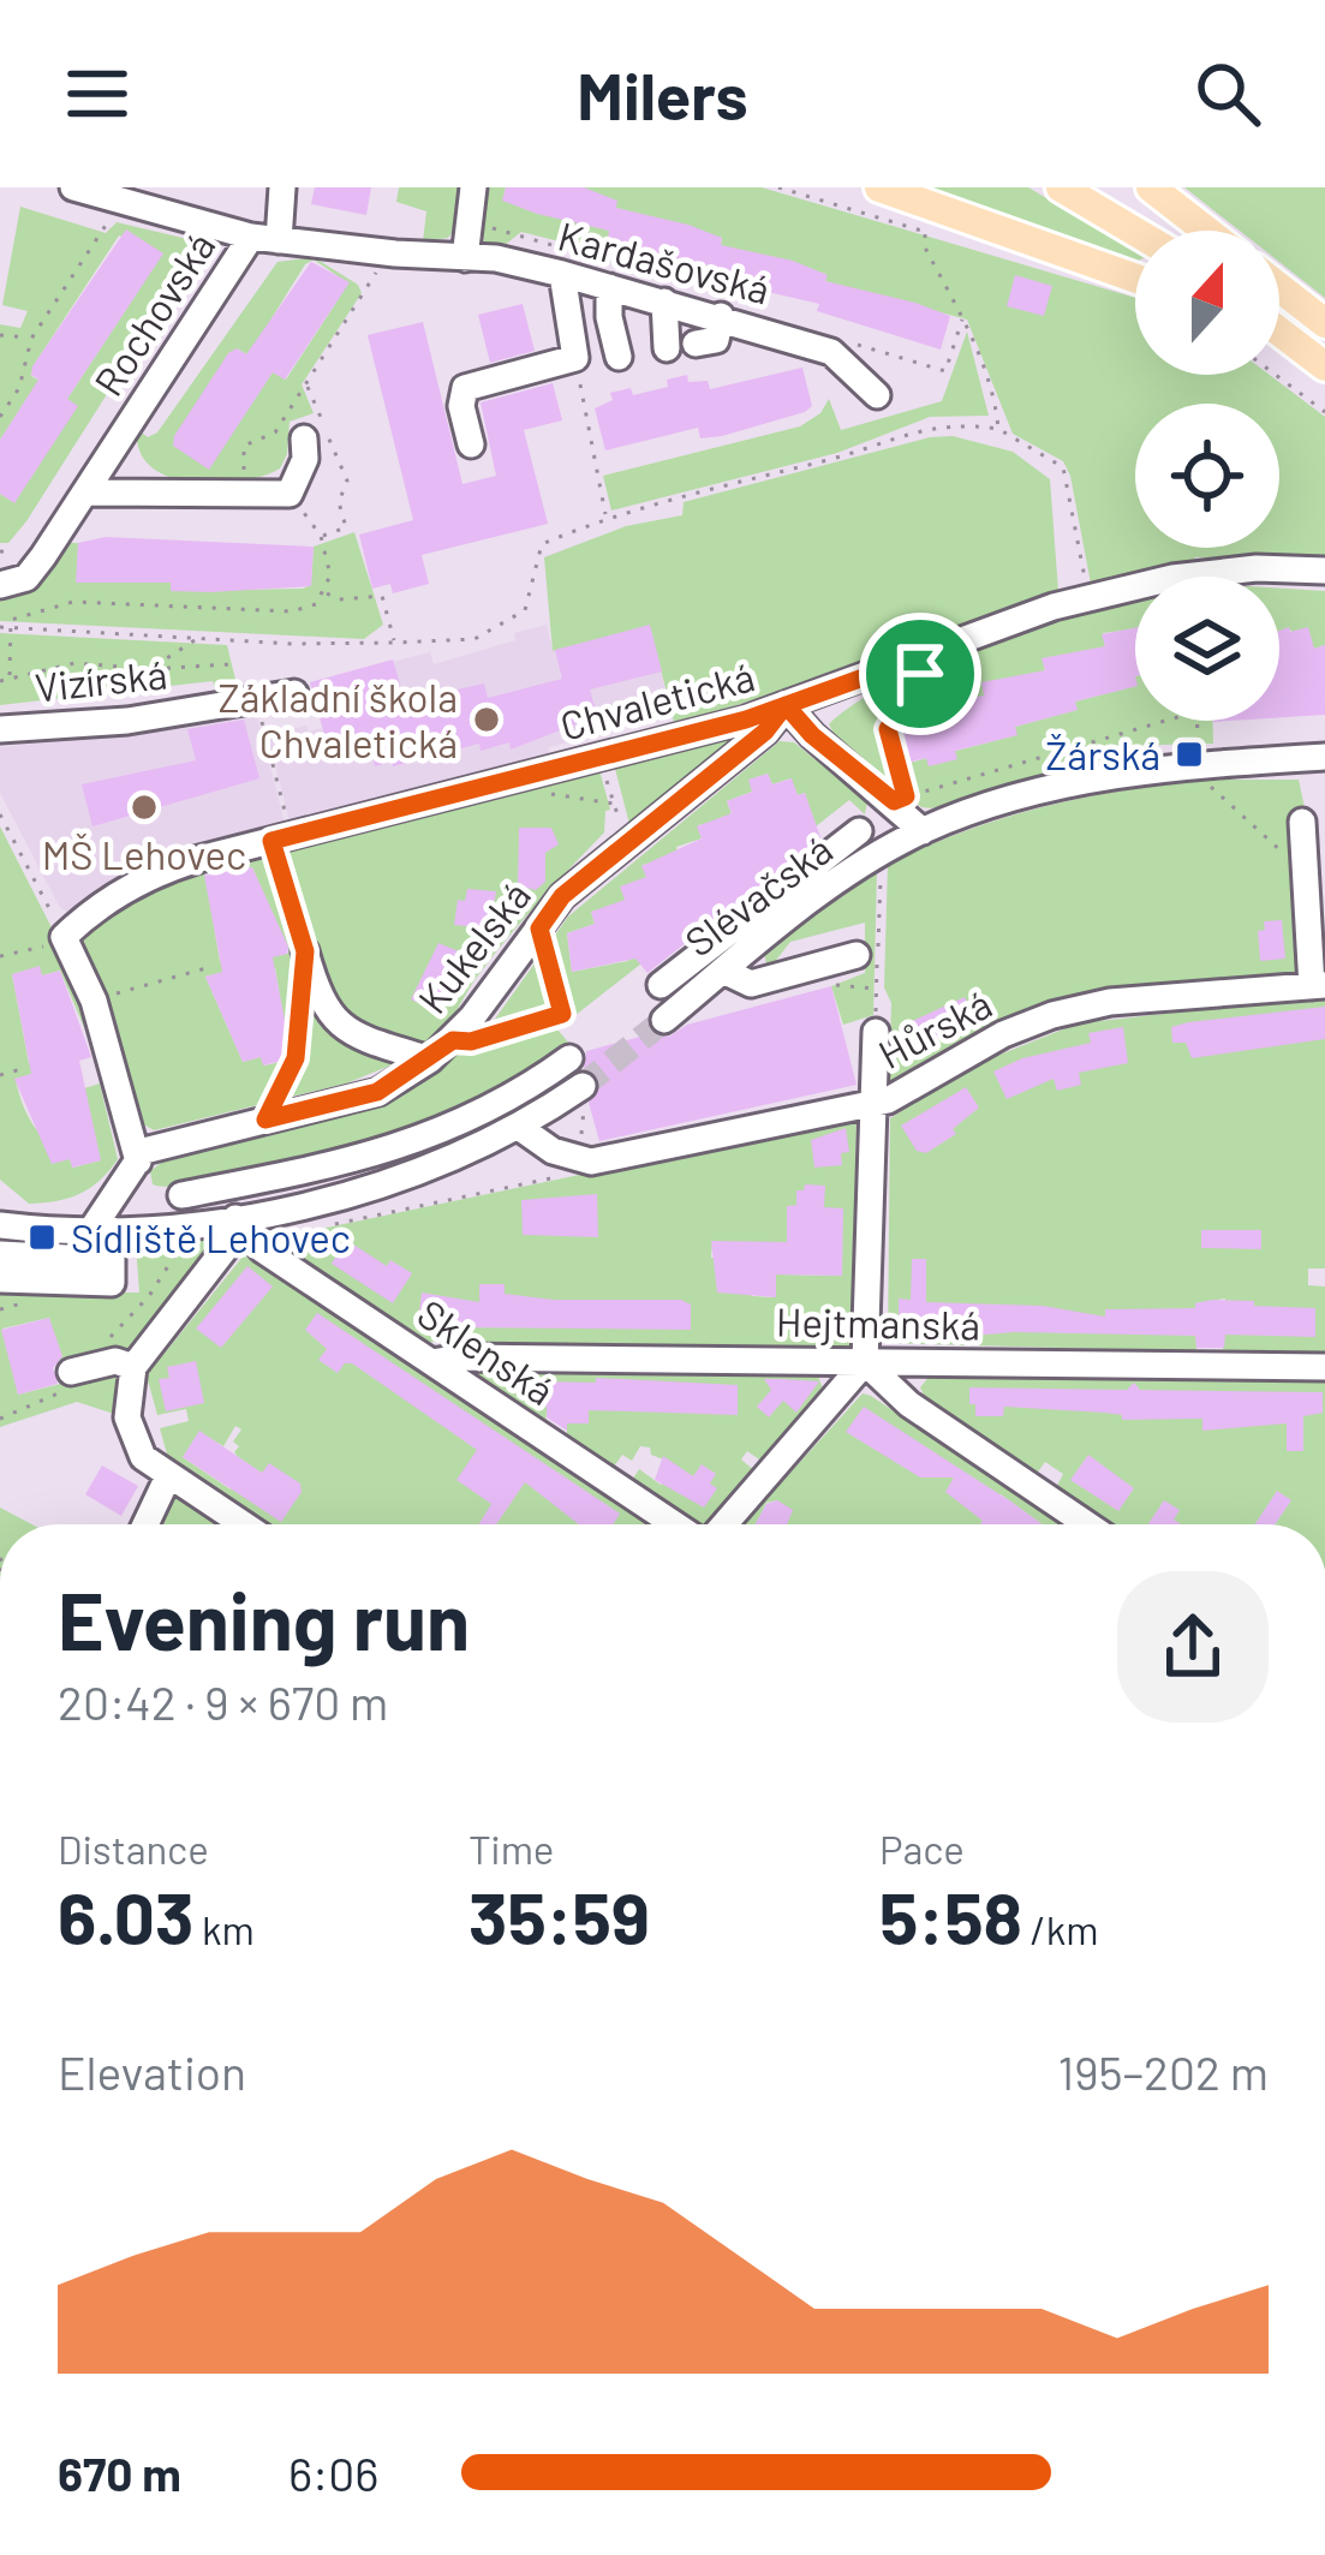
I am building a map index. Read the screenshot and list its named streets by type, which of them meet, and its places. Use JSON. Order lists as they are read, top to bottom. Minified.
{"streets":{"street":["Kardašovská","Rochovská","Vizírská","Chvaletická","Slévačská","Kukelská","Hůrská","Hejtmanská","Sklenská"]},"crossings":[["Kardašovská","Rochovská"],["Chvaletická","Kukelská"],["Hejtmanská","Sklenská"]],"places":{"other":["Základní škola Chvaletická","MŠ Lehovec"],"transit":["Žárská","Sídliště Lehovec"]},"north":"top","page":{"header":"Milers","heading":["Evening run","20:42 · 9 × 670 m"],"stats":[["Distance","6.03 km"],["Time","35:59"],["Pace","5:58 /km"]],"chart":["Elevation","195–202 m"],"list":[{"name":"670 m","note":"6:06"}]}}
